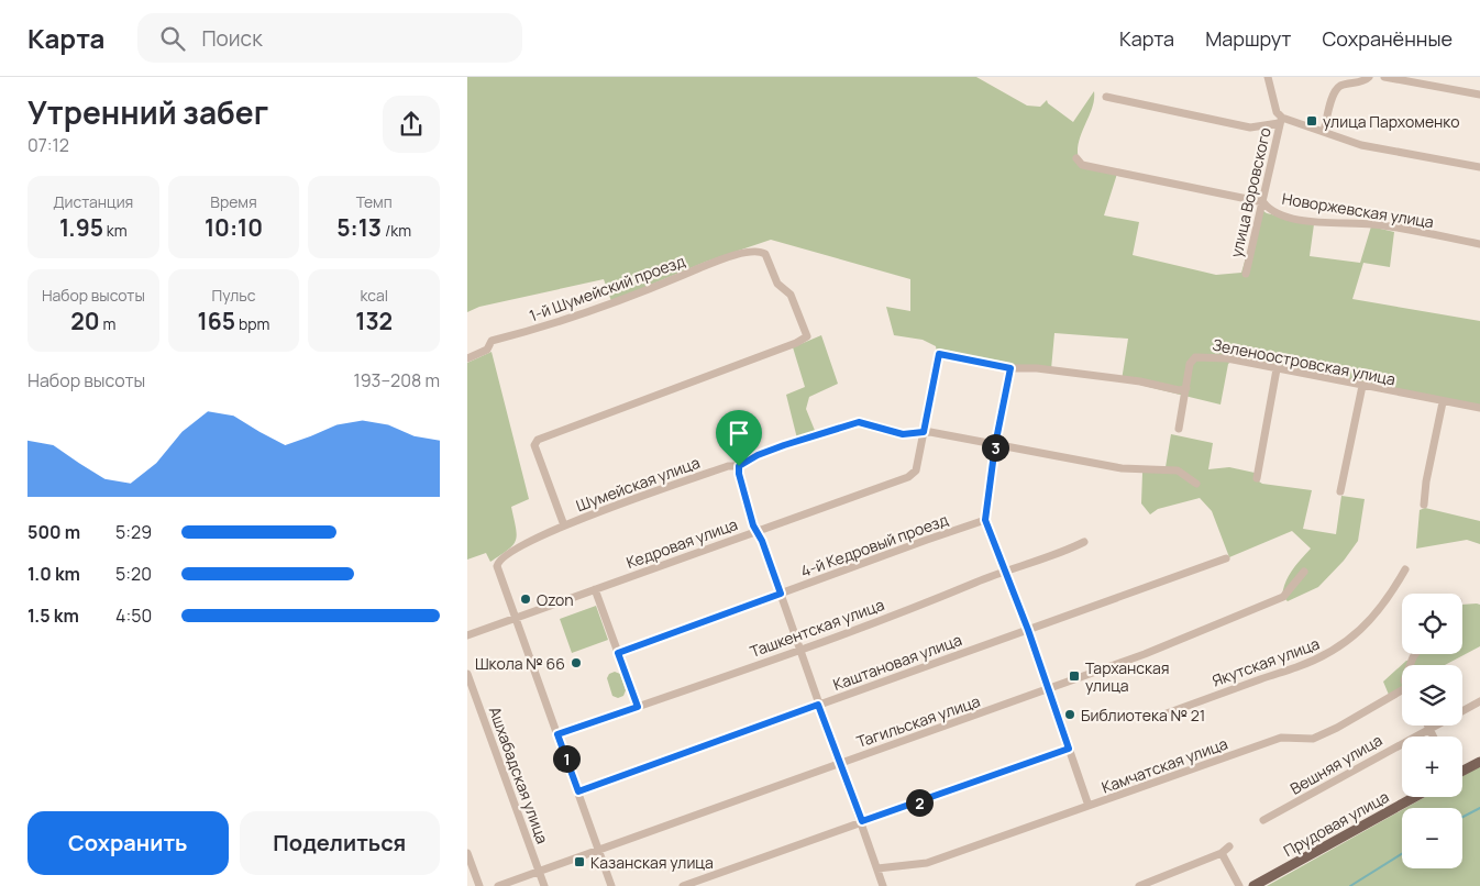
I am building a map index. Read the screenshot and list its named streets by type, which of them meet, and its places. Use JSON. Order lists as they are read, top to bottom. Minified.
{"streets":{"main road":["Прудовая улица"],"street":["улица Воровского","Новоржевская улица","1-й Шумейский проезд","Зеленоостровская улица","Шумейская улица","Кедровая улица","4-й Кедровый проезд","Ташкентская улица","Каштановая улица","Якутская улица","Тагильская улица","Вешняя улица","Камчатская улица","Ашхабадская улица"]},"crossings":[["улица Воровского","Новоржевская улица"],["1-й Шумейский проезд","Шумейская улица"],["Шумейская улица","Кедровая улица"],["Тагильская улица","Ашхабадская улица"]],"places":{"transit":["улица Пархоменко","Тарханская улица","Казанская улица"],"other":["Ozon","Школа № 66","Библиотека № 21"]},"page":{"header":"Карта","search":"Поиск","nav":["Карта","Маршрут","Сохранённые"],"heading":["Утренний забег","07:12"],"stats":[["Дистанция","1.95 km"],["Время","10:10"],["Темп","5:13 /km"],["Набор высоты","20 m"],["Пульс","165 bpm"],["kcal","132"]],"chart":["Набор высоты","193–208 m"],"pins":["3","1","2"],"list":[{"name":"500 m","note":"5:29"},{"name":"1.0 km","note":"5:20"},{"name":"1.5 km","note":"4:50"}],"map_buttons":["+","−"],"buttons":["Сохранить","Поделиться"]}}
